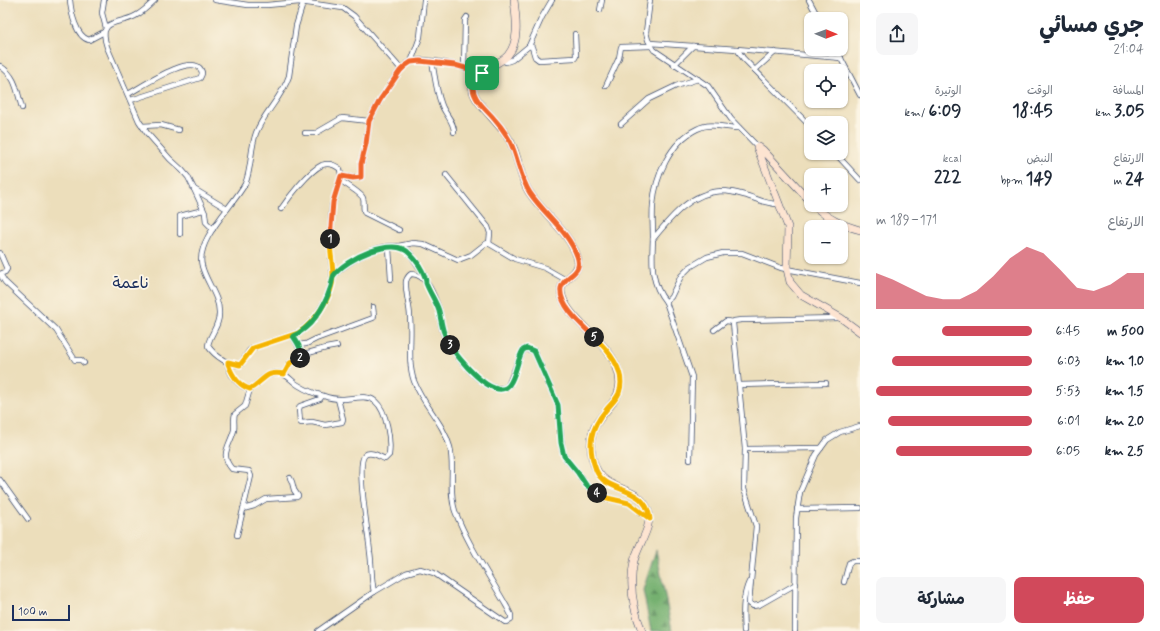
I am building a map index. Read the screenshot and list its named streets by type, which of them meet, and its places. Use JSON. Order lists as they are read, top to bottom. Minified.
{"districts":["ناعمة"],"scale_bar":"100 m","north":"right","page":{"heading":["جري مسائي","21:04"],"map_buttons":["+","−"],"stats":[["المسافة","3.05 km"],["الوقت","18:45"],["الوتيرة","6:09 /km"],["الارتفاع","24 m"],["النبض","149 bpm"],["kcal","222"]],"chart":["الارتفاع","171–189 m"],"pins":["1","5","3","2","4"],"list":[{"name":"500 m","note":"6:45"},{"name":"1.0 km","note":"6:03"},{"name":"1.5 km","note":"5:53"},{"name":"2.0 km","note":"6:01"},{"name":"2.5 km","note":"6:05"}],"buttons":["حفظ","مشاركة"],"scale":"100 m"}}
